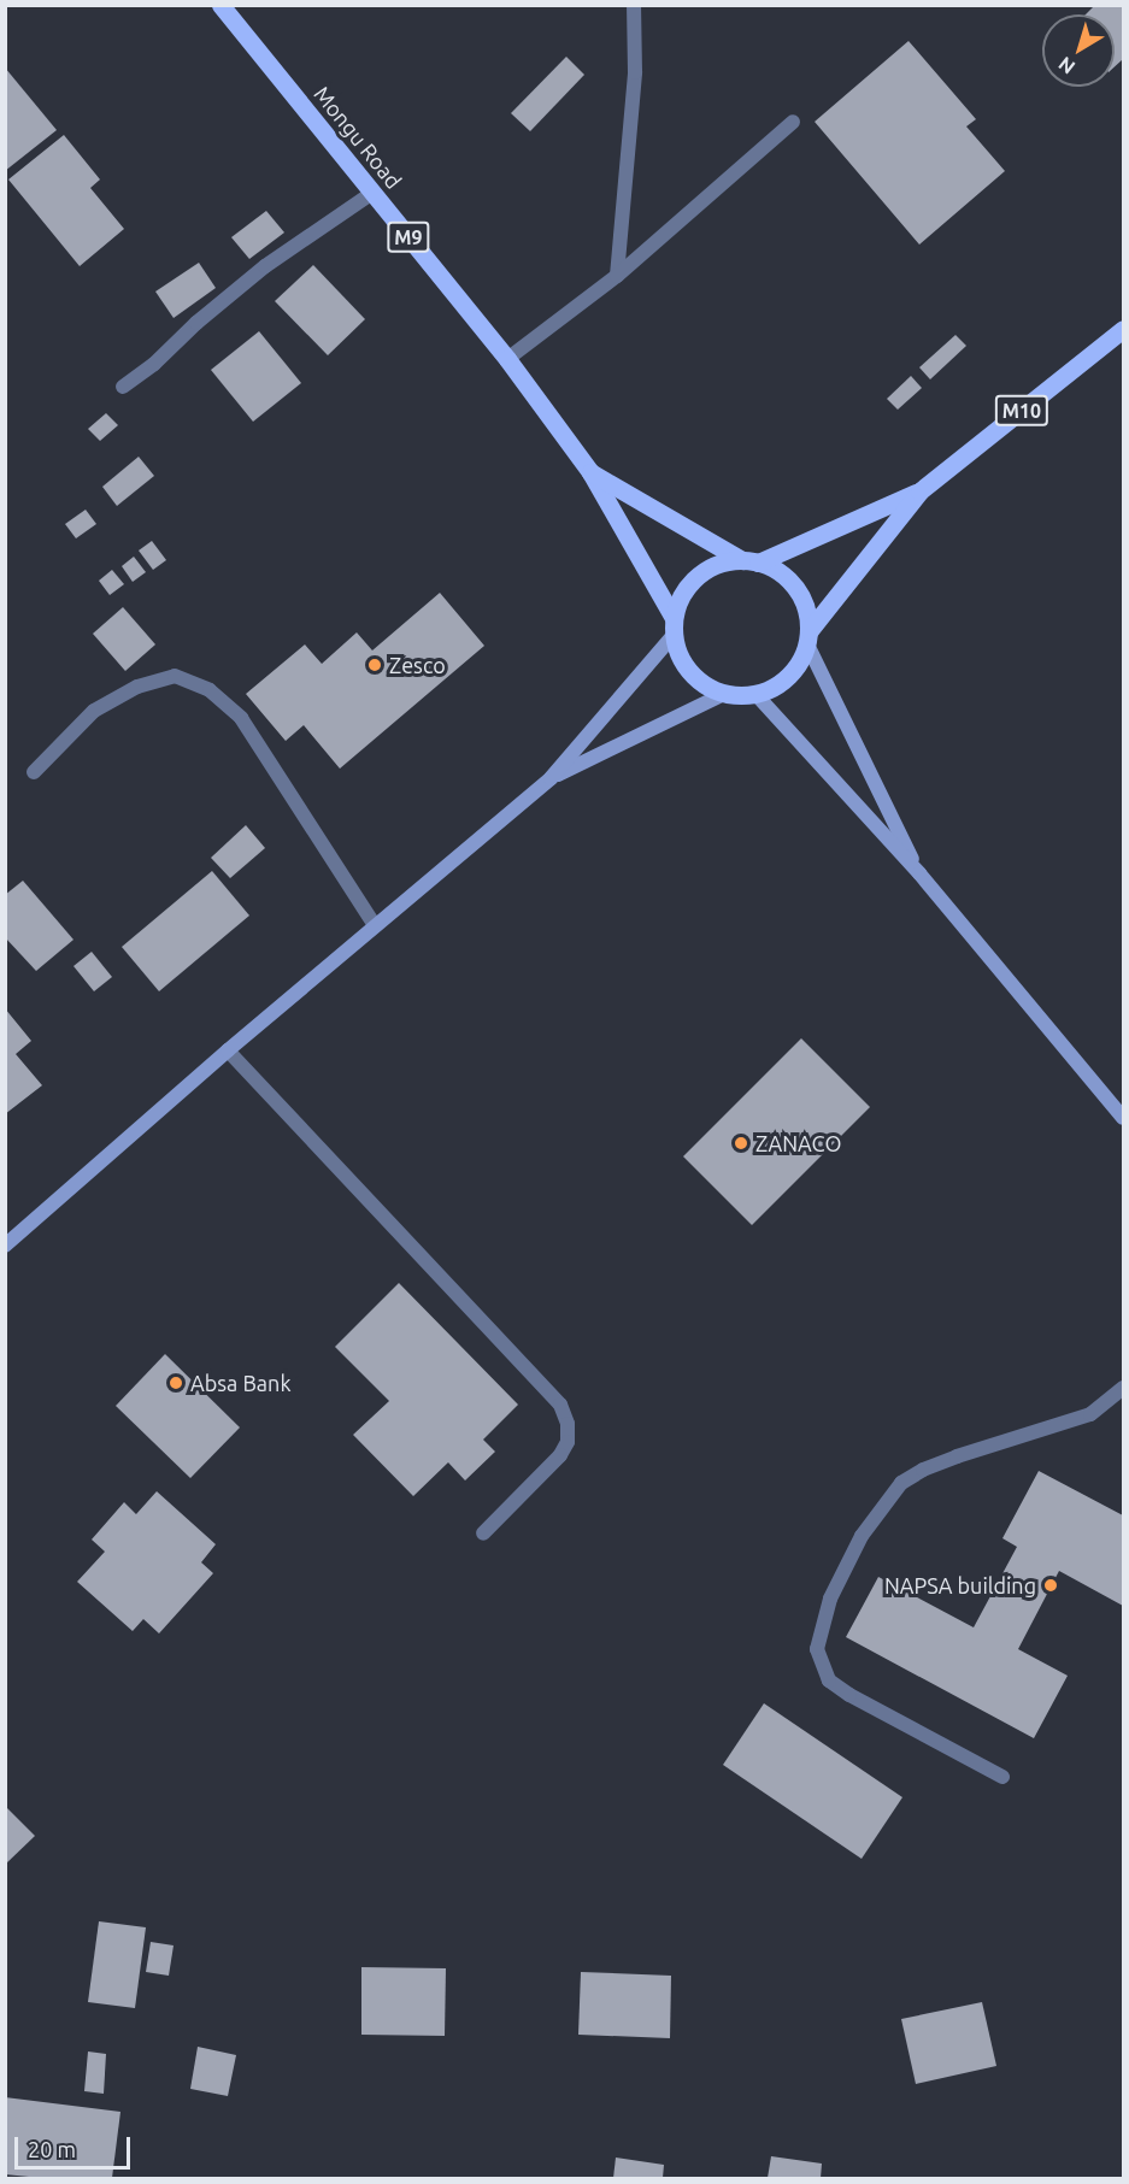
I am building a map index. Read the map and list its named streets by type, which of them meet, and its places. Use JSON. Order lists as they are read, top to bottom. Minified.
{"streets":{"main road":["Mongu Road","M9","M10"]},"crossings":[["Mongu Road","M10"]],"places":["Zesco","ZANACO","Absa Bank","NAPSA building"],"scale_bar":"20 m","north":"bottom left"}
